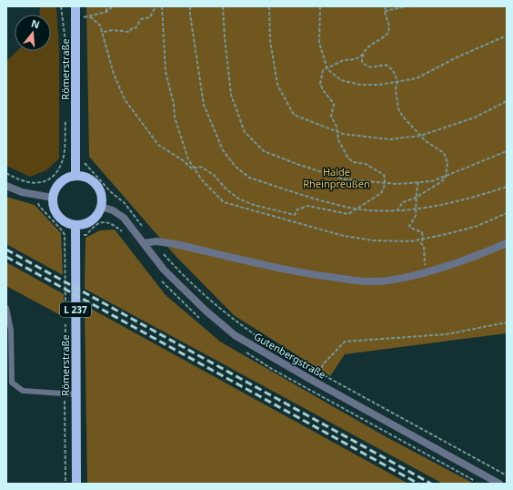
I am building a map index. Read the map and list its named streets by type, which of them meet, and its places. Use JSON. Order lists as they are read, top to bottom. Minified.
{"streets":{"main road":["Römerstraße","L 237"],"street":["Gutenbergstraße"]},"crossings":[["Römerstraße","Gutenbergstraße"]],"parks":["Halde Rheinpreußen"],"north":"top"}
